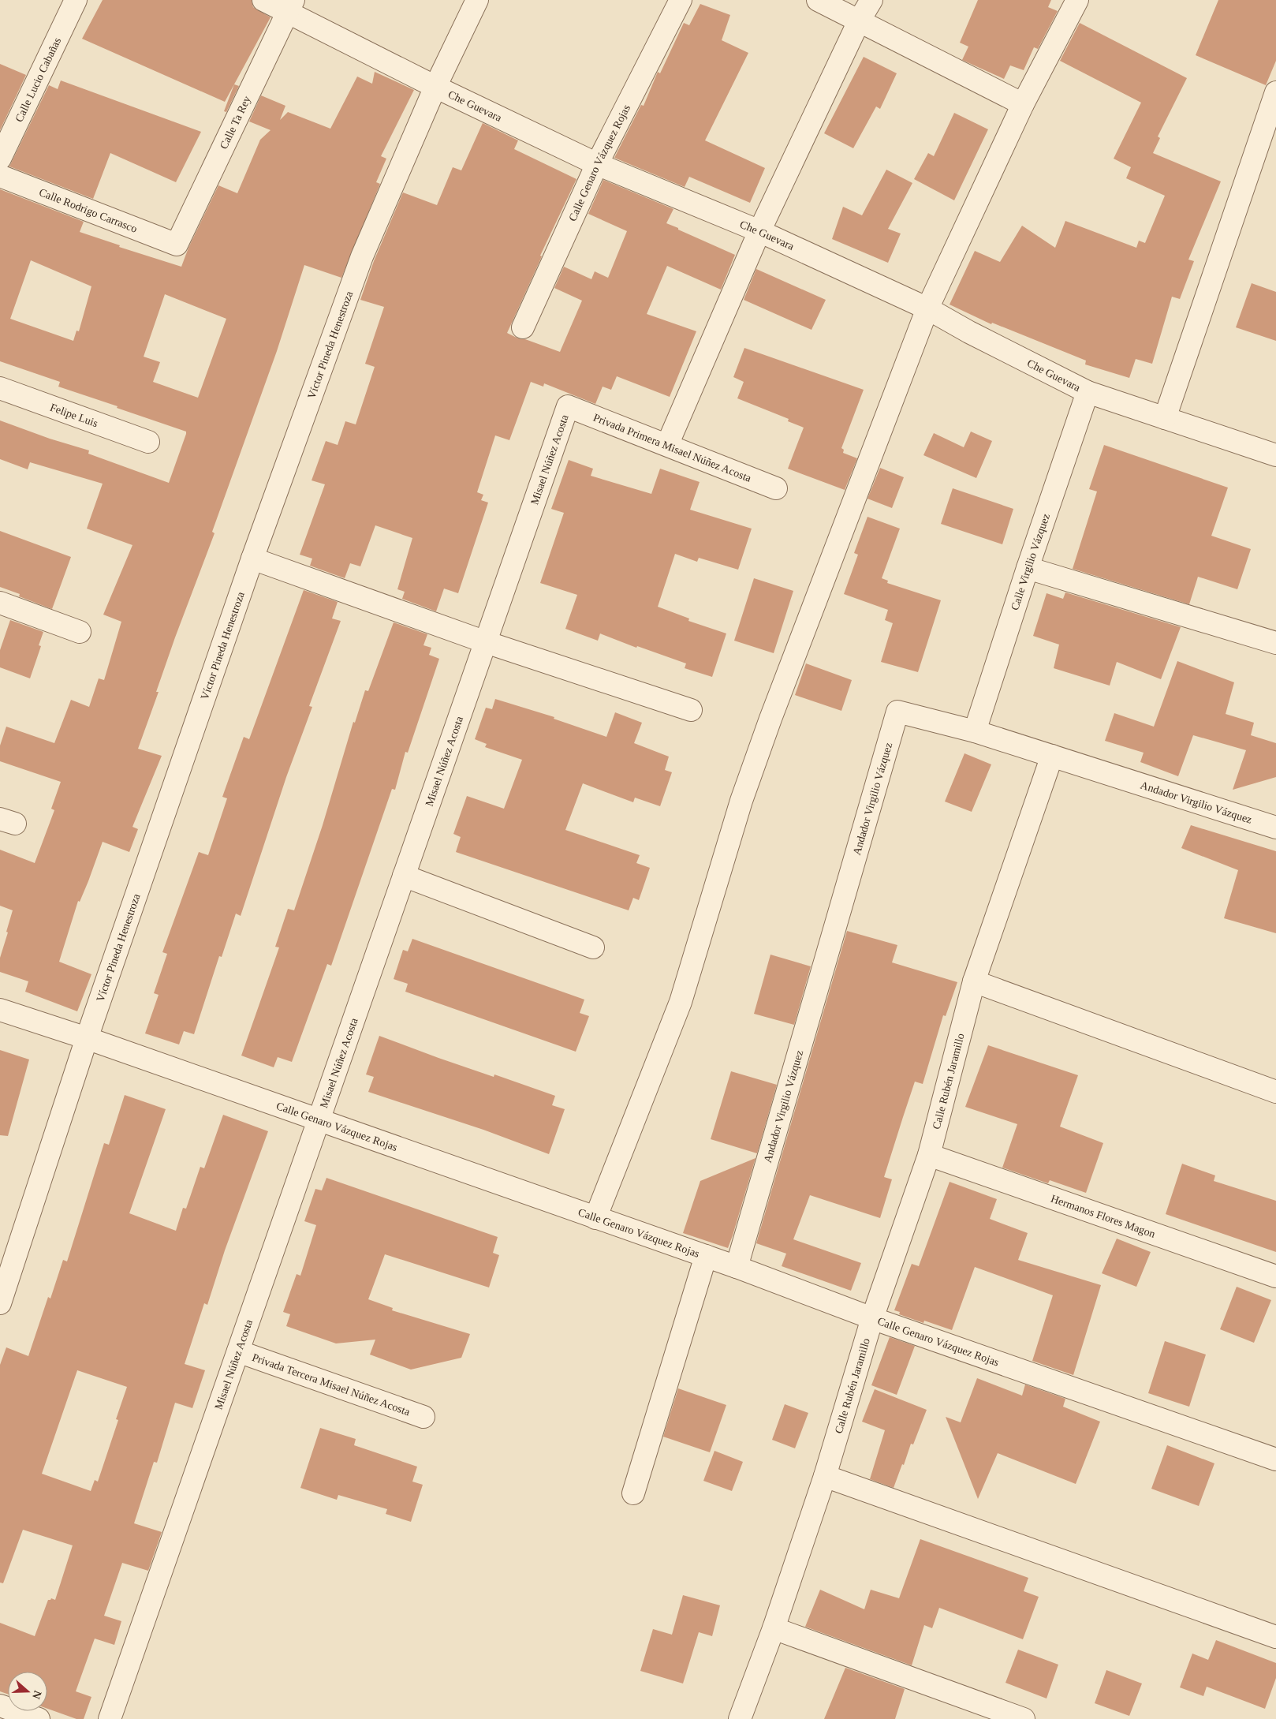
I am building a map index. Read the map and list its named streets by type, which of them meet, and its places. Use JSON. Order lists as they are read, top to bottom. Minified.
{"streets":{"street":["Calle Lucio Cabañas","Che Guevara","Calle Ta Rey","Calle Genaro Vázquez Rojas","Calle Rodrigo Carrasco","Víctor Pineda Henestroza","Felipe Luis","Privada Primera Misael Núñez Acosta","Misael Núñez Acosta","Calle Virgilio Vázquez","Andador Virgilio Vázquez","Calle Rubén Jaramillo","Hermanos Flores Magon","Privada Tercera Misael Núñez Acosta"]},"crossings":[["Che Guevara","Calle Ta Rey"],["Che Guevara","Calle Genaro Vázquez Rojas"],["Che Guevara","Víctor Pineda Henestroza"],["Che Guevara","Calle Virgilio Vázquez"],["Calle Ta Rey","Calle Rodrigo Carrasco"],["Calle Genaro Vázquez Rojas","Víctor Pineda Henestroza"],["Calle Genaro Vázquez Rojas","Misael Núñez Acosta"],["Calle Genaro Vázquez Rojas","Andador Virgilio Vázquez"],["Calle Genaro Vázquez Rojas","Calle Rubén Jaramillo"],["Privada Primera Misael Núñez Acosta","Misael Núñez Acosta"],["Misael Núñez Acosta","Privada Tercera Misael Núñez Acosta"],["Calle Virgilio Vázquez","Andador Virgilio Vázquez"],["Andador Virgilio Vázquez","Calle Rubén Jaramillo"],["Calle Rubén Jaramillo","Hermanos Flores Magon"]],"north":"right"}
